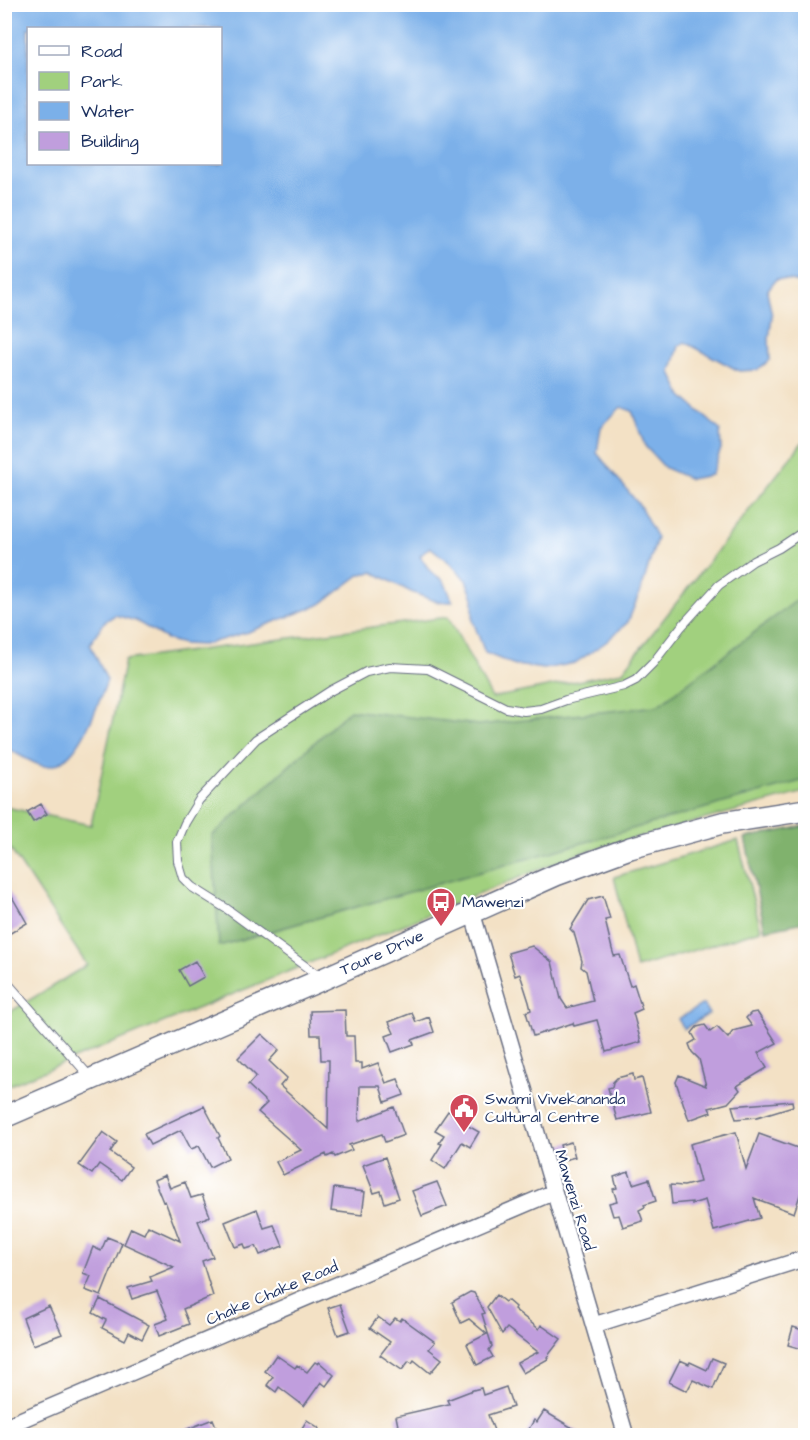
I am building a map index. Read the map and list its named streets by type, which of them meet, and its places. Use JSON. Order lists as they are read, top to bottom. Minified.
{"streets":{"street":["Toure Drive","Mawenzi Road","Chake Chake Road"]},"crossings":[["Toure Drive","Mawenzi Road"],["Mawenzi Road","Chake Chake Road"]],"places":{"bus stop":["Mawenzi"],"public building":["Swami Vivekananda Cultural Centre"]},"legend":["Road","Park","Water","Building"]}
